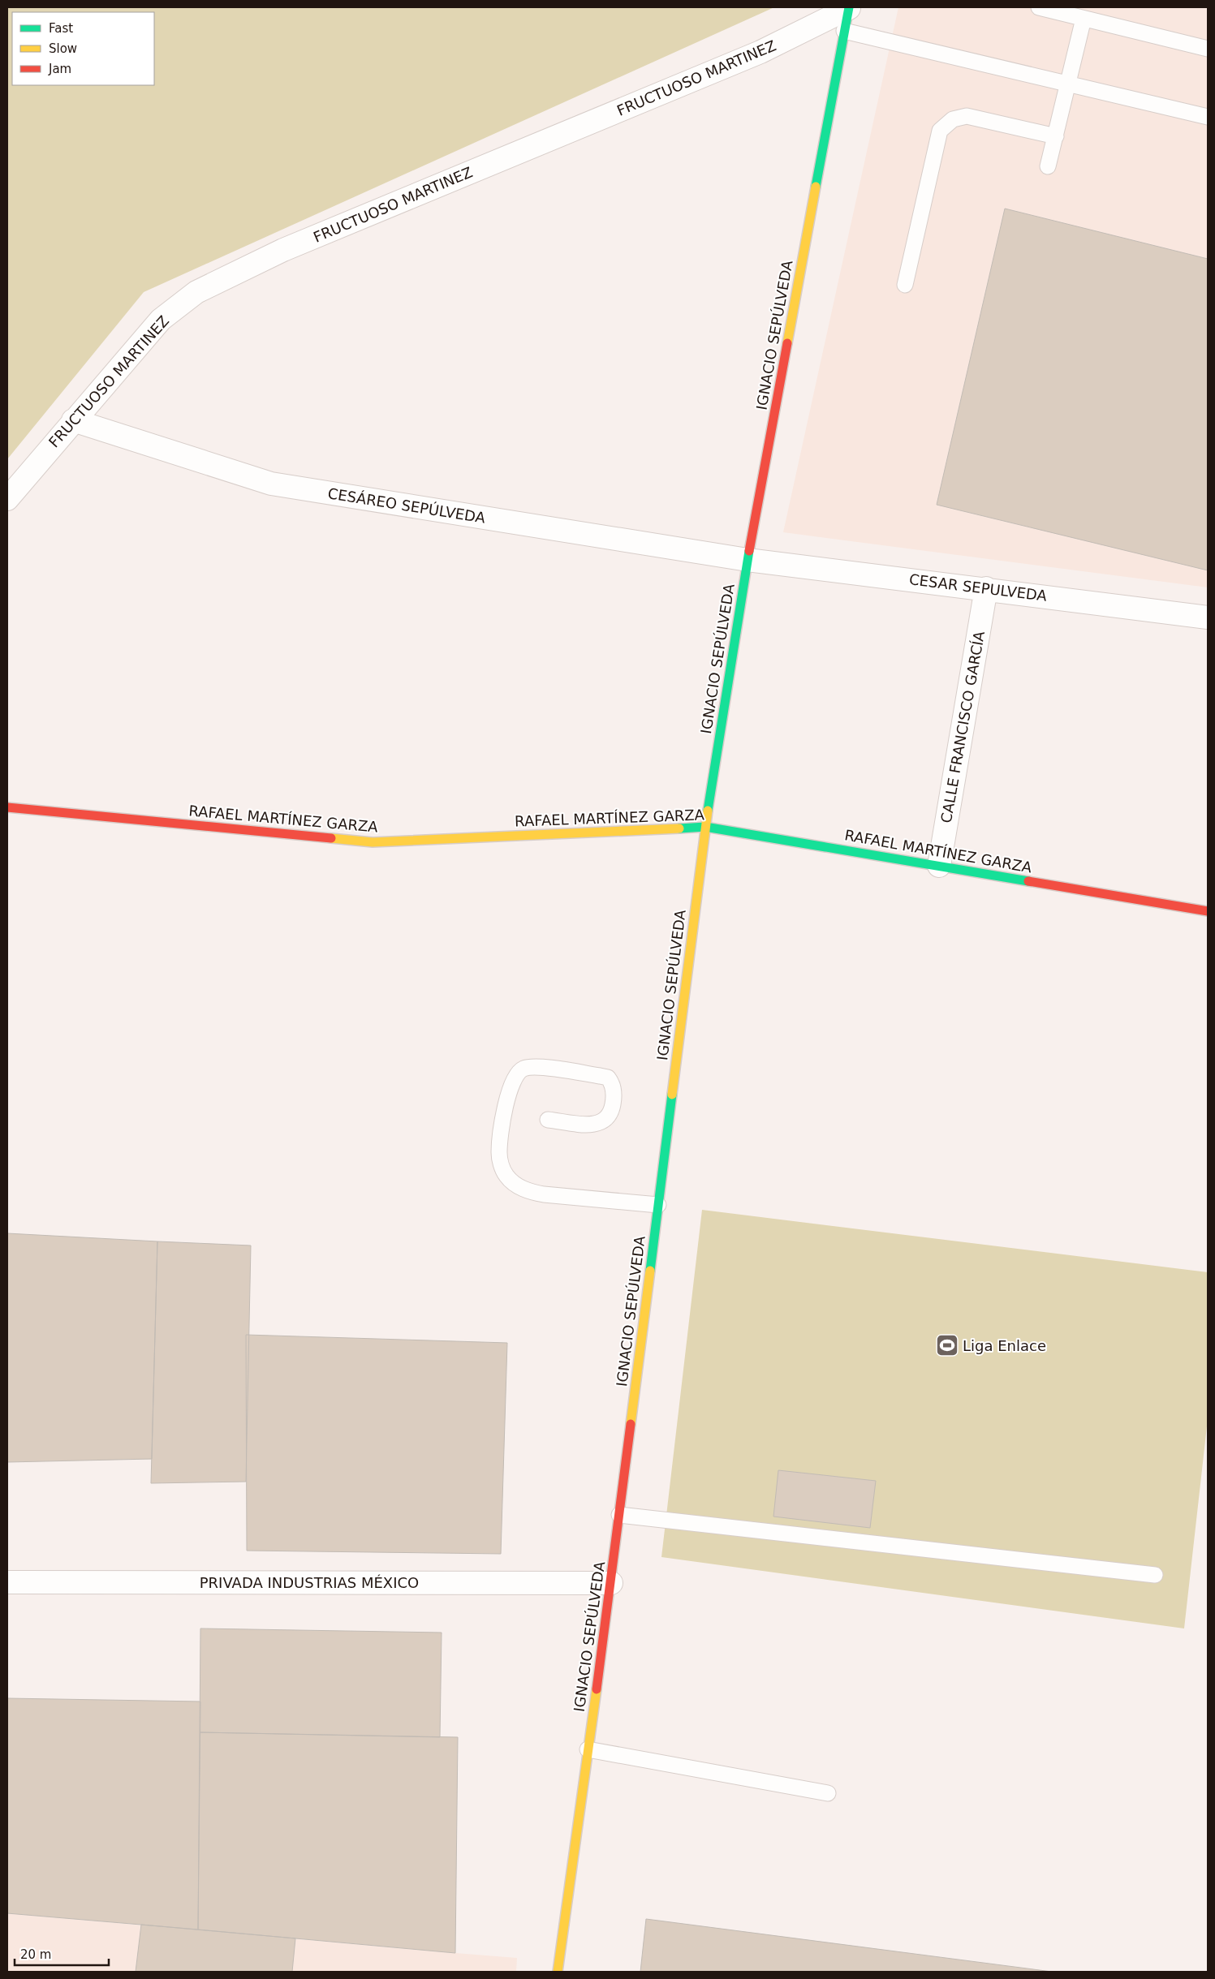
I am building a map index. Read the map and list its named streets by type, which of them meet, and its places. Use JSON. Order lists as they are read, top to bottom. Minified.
{"streets":{"main road":["IGNACIO SEPÚLVEDA","RAFAEL MARTÍNEZ GARZA"],"street":["FRUCTUOSO MARTINEZ","CESÁREO SEPÚLVEDA","CESAR SEPULVEDA","CALLE FRANCISCO GARCÍA","PRIVADA INDUSTRIAS MÉXICO"]},"crossings":[["FRUCTUOSO MARTINEZ","IGNACIO SEPÚLVEDA"],["FRUCTUOSO MARTINEZ","CESÁREO SEPÚLVEDA"],["IGNACIO SEPÚLVEDA","CESÁREO SEPÚLVEDA"],["IGNACIO SEPÚLVEDA","CESAR SEPULVEDA"],["IGNACIO SEPÚLVEDA","RAFAEL MARTÍNEZ GARZA"],["IGNACIO SEPÚLVEDA","PRIVADA INDUSTRIAS MÉXICO"],["CESÁREO SEPÚLVEDA","CESAR SEPULVEDA"],["CESAR SEPULVEDA","CALLE FRANCISCO GARCÍA"],["CALLE FRANCISCO GARCÍA","RAFAEL MARTÍNEZ GARZA"]],"places":{"sports":["Liga Enlace"]},"legend":["Fast","Slow","Jam"],"scale_bar":"20 m"}
